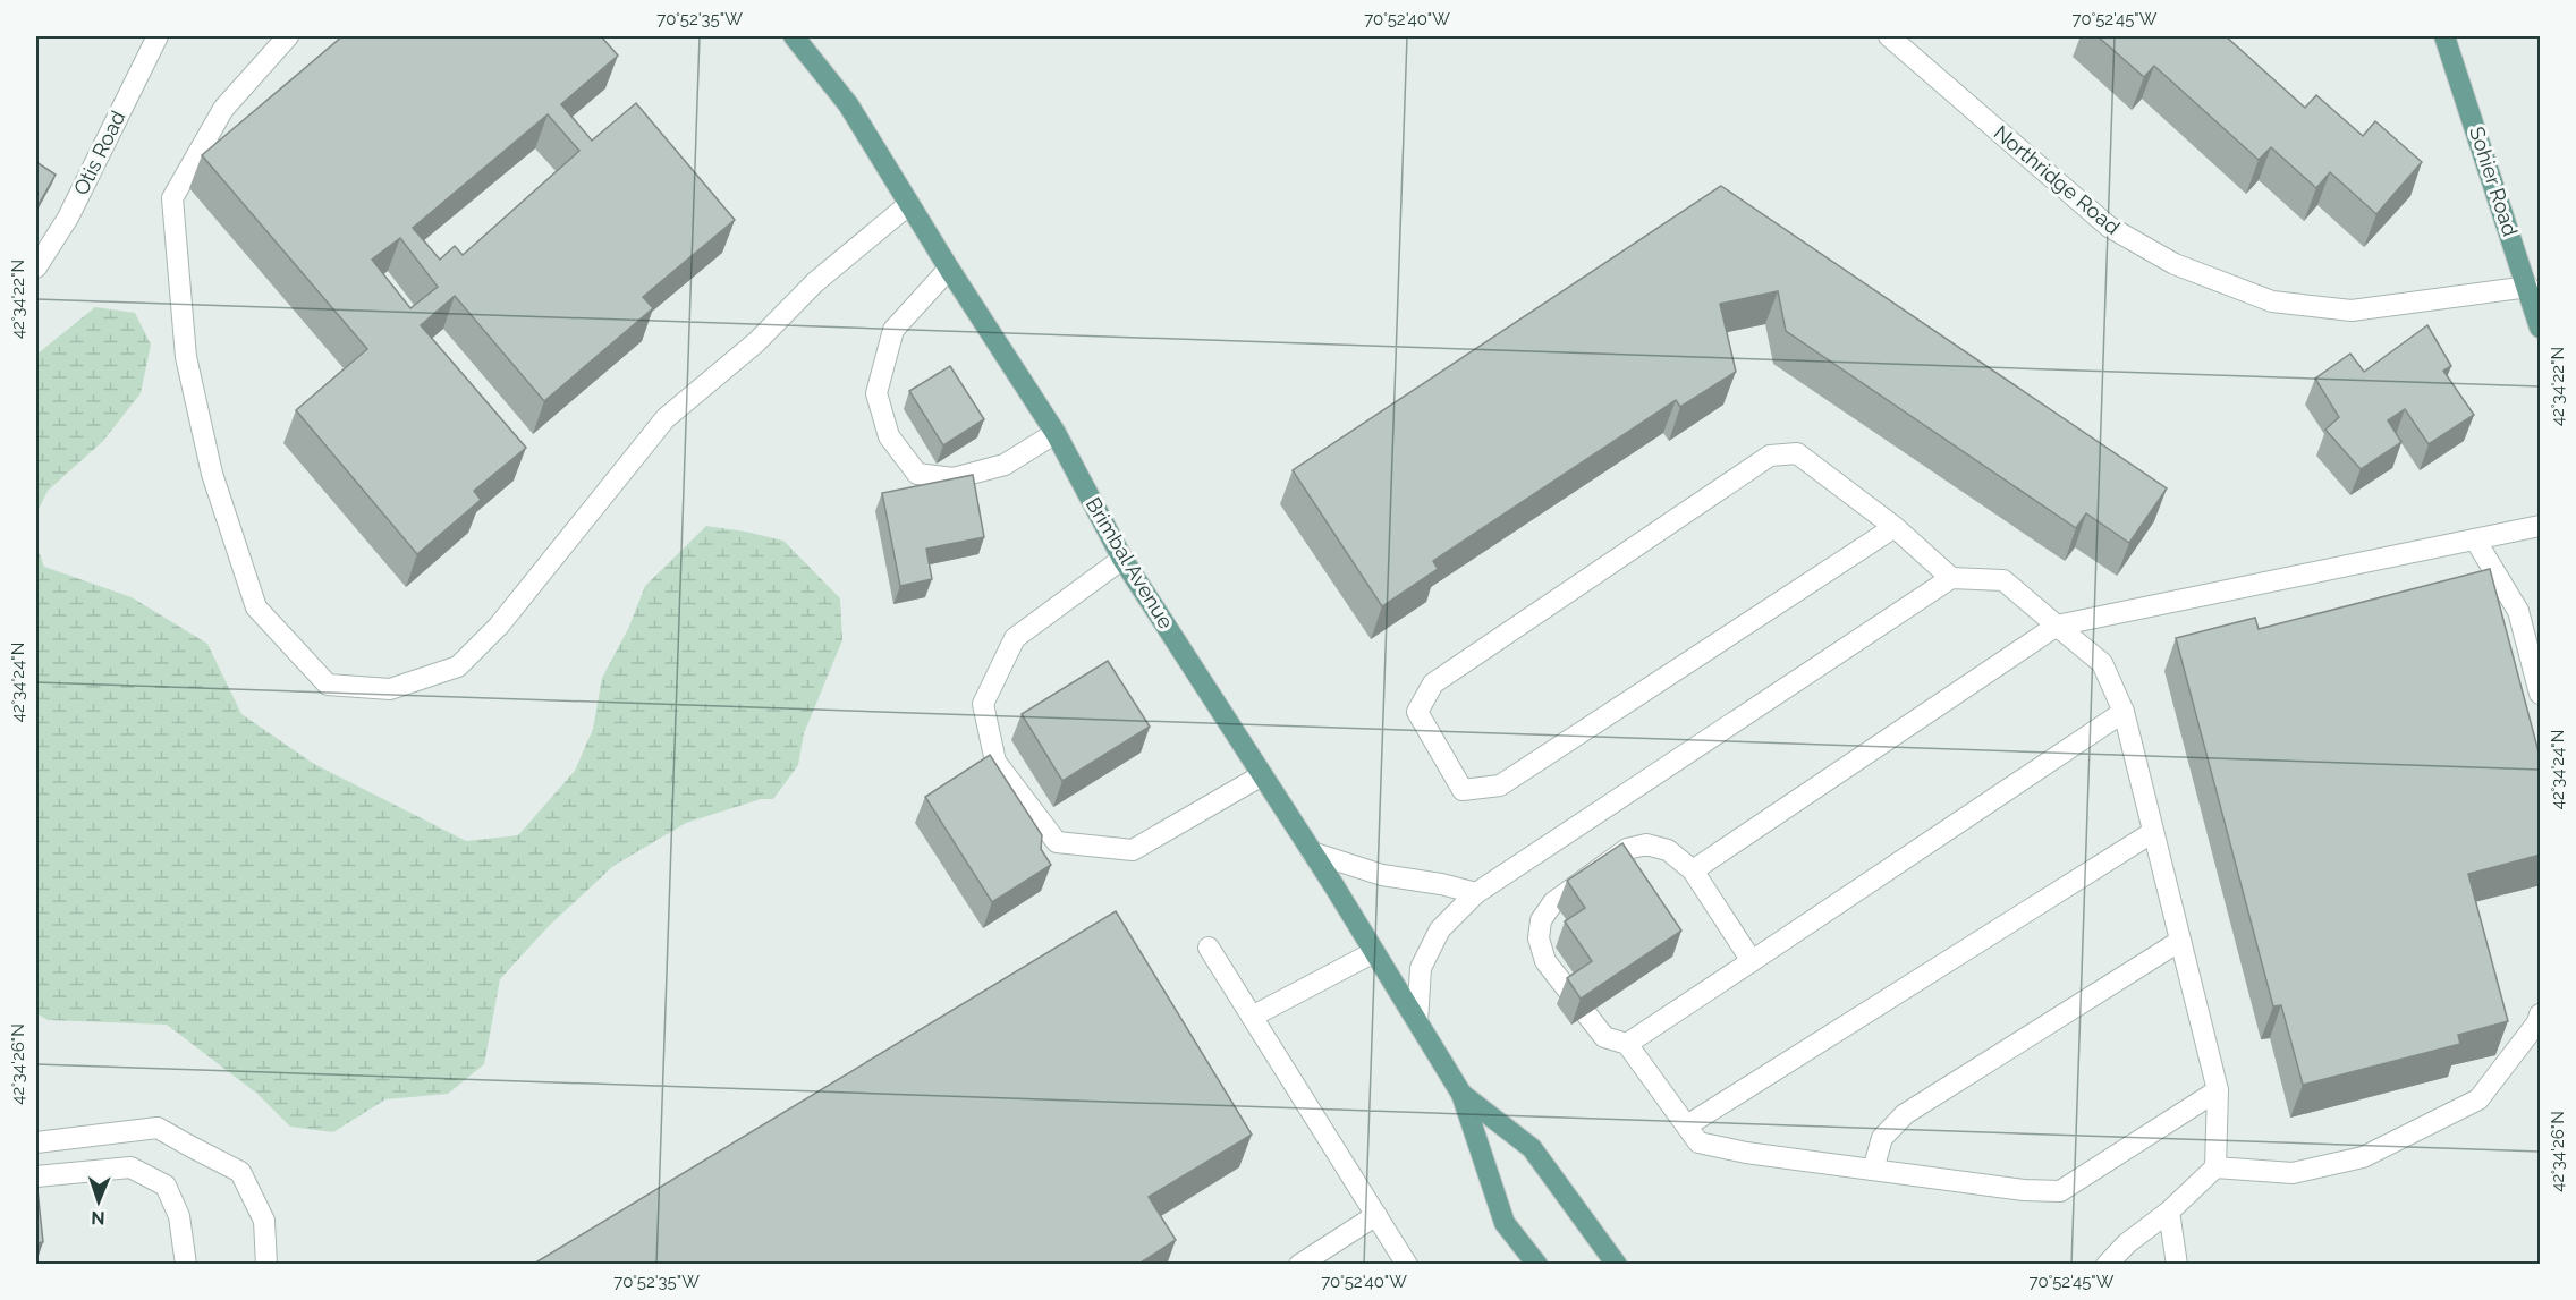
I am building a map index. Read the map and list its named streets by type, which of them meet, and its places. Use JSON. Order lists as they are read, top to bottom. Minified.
{"streets":{"main road":["Sohier Road","Brimbal Avenue"],"street":["Otis Road","Northridge Road"]},"crossings":[["Northridge Road","Sohier Road"]],"north":"bottom","coordinates":["70°52'35\"W","70°52'40\"W","70°52'45\"W","42°34'22\"N","42°34'24\"N","42°34'26\"N"]}
